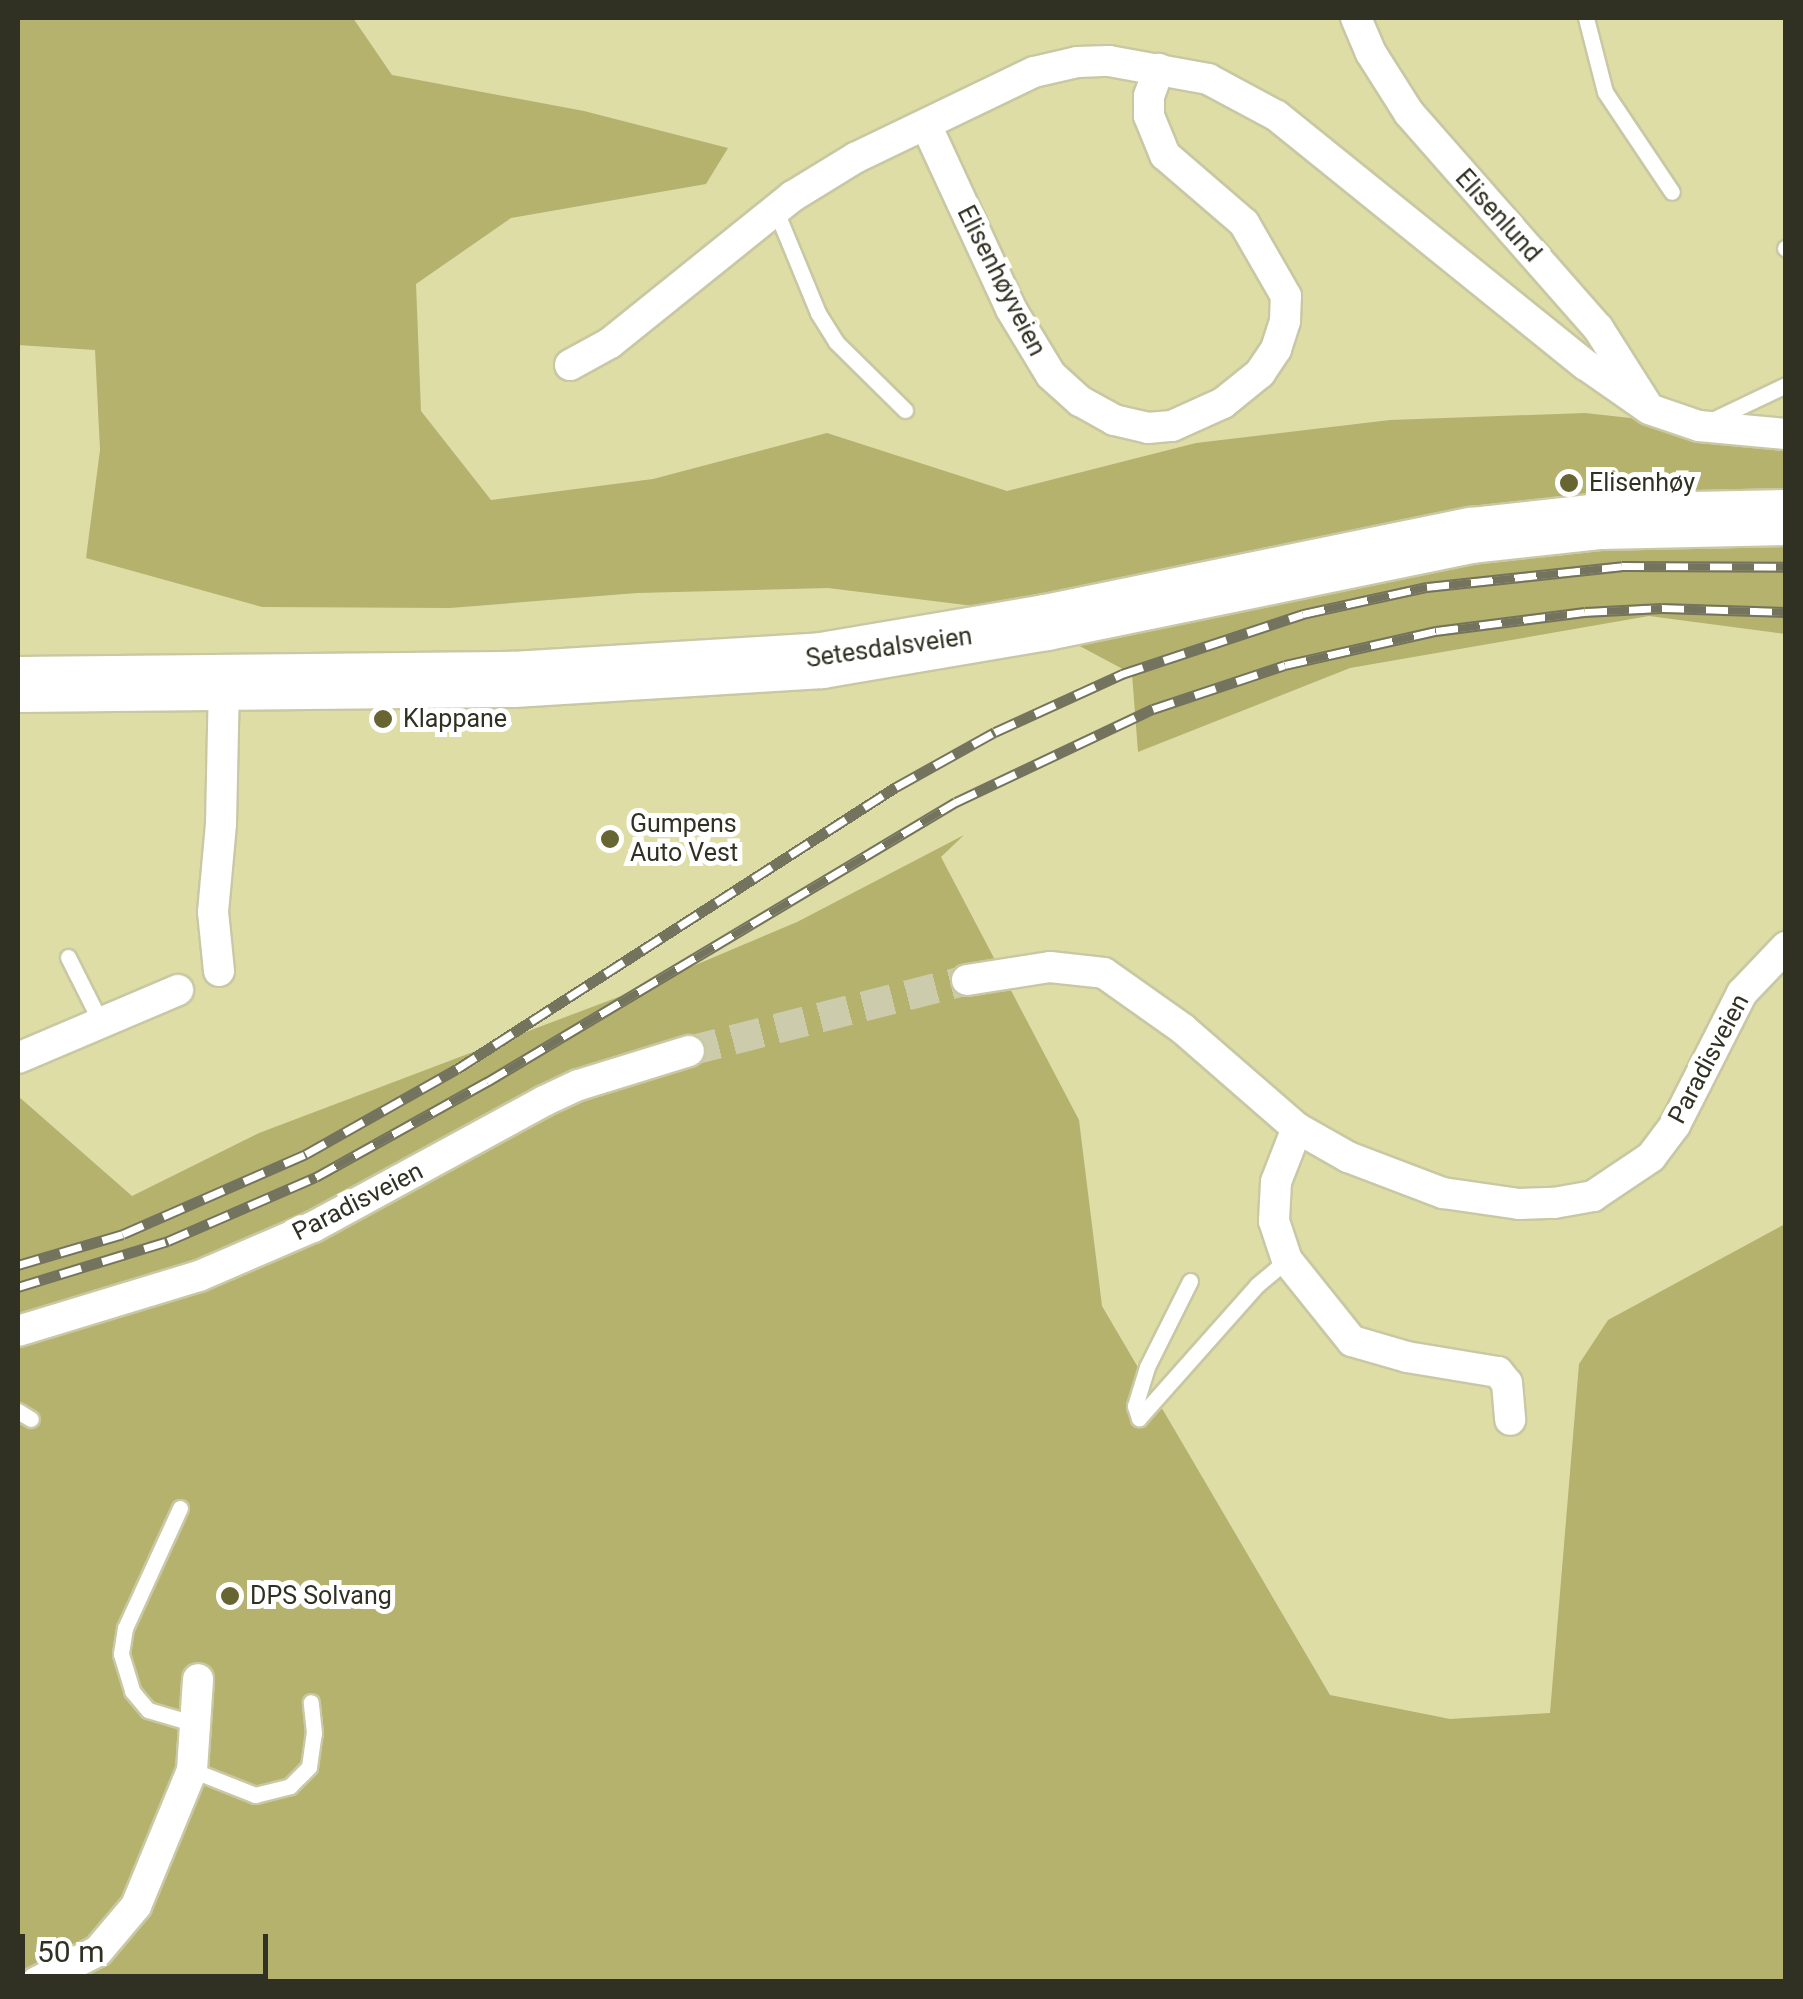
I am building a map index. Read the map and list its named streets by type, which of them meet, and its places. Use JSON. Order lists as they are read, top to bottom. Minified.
{"streets":{"highway":["Setesdalsveien"],"street":["Elisenlund","Elisenhøyveien","Paradisveien"]},"places":["Elisenhøy","Klappane","Gumpens Auto Vest","DPS Solvang"],"scale_bar":"50 m"}
